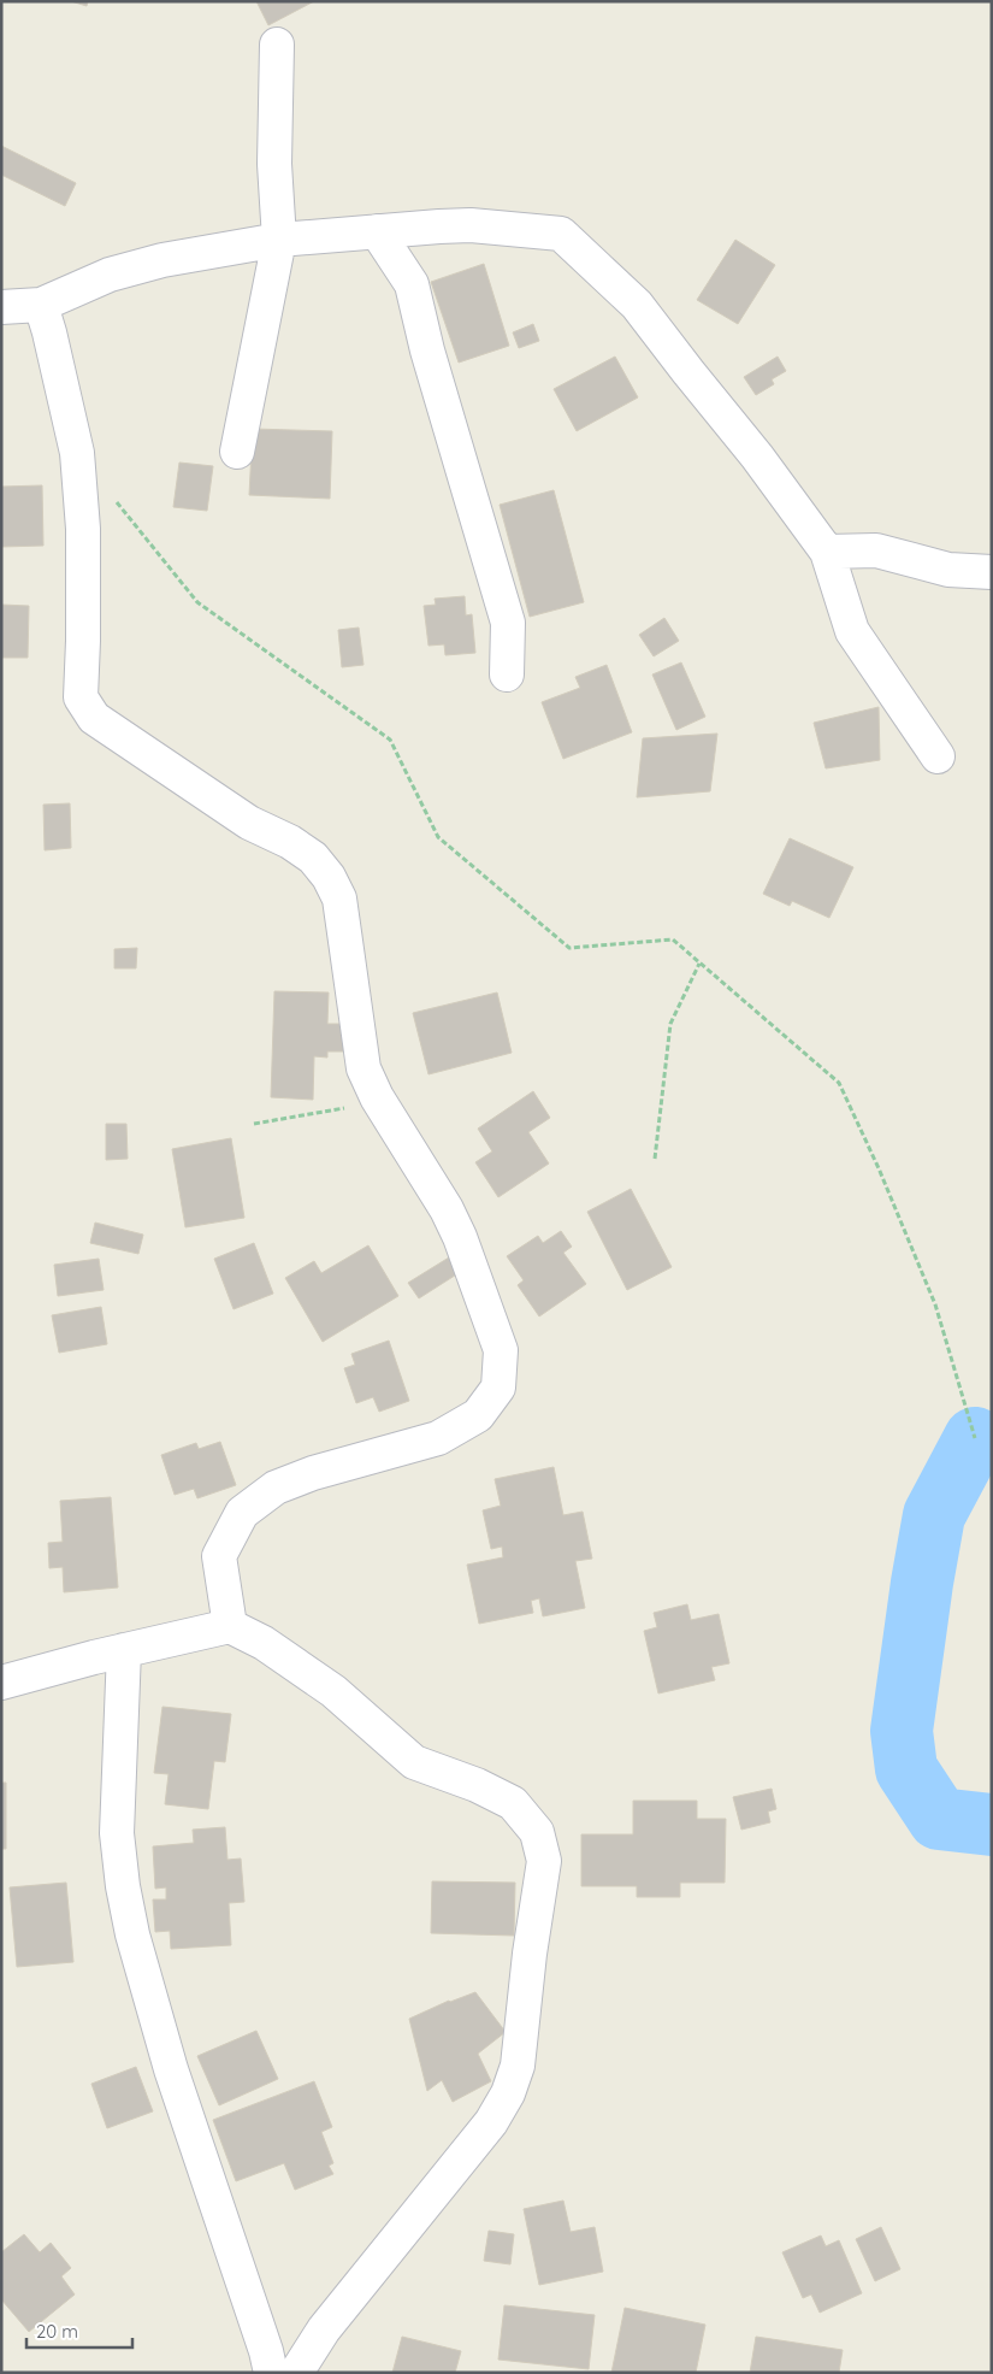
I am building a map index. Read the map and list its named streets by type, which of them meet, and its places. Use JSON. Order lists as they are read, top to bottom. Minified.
{"scale_bar":"20 m"}
